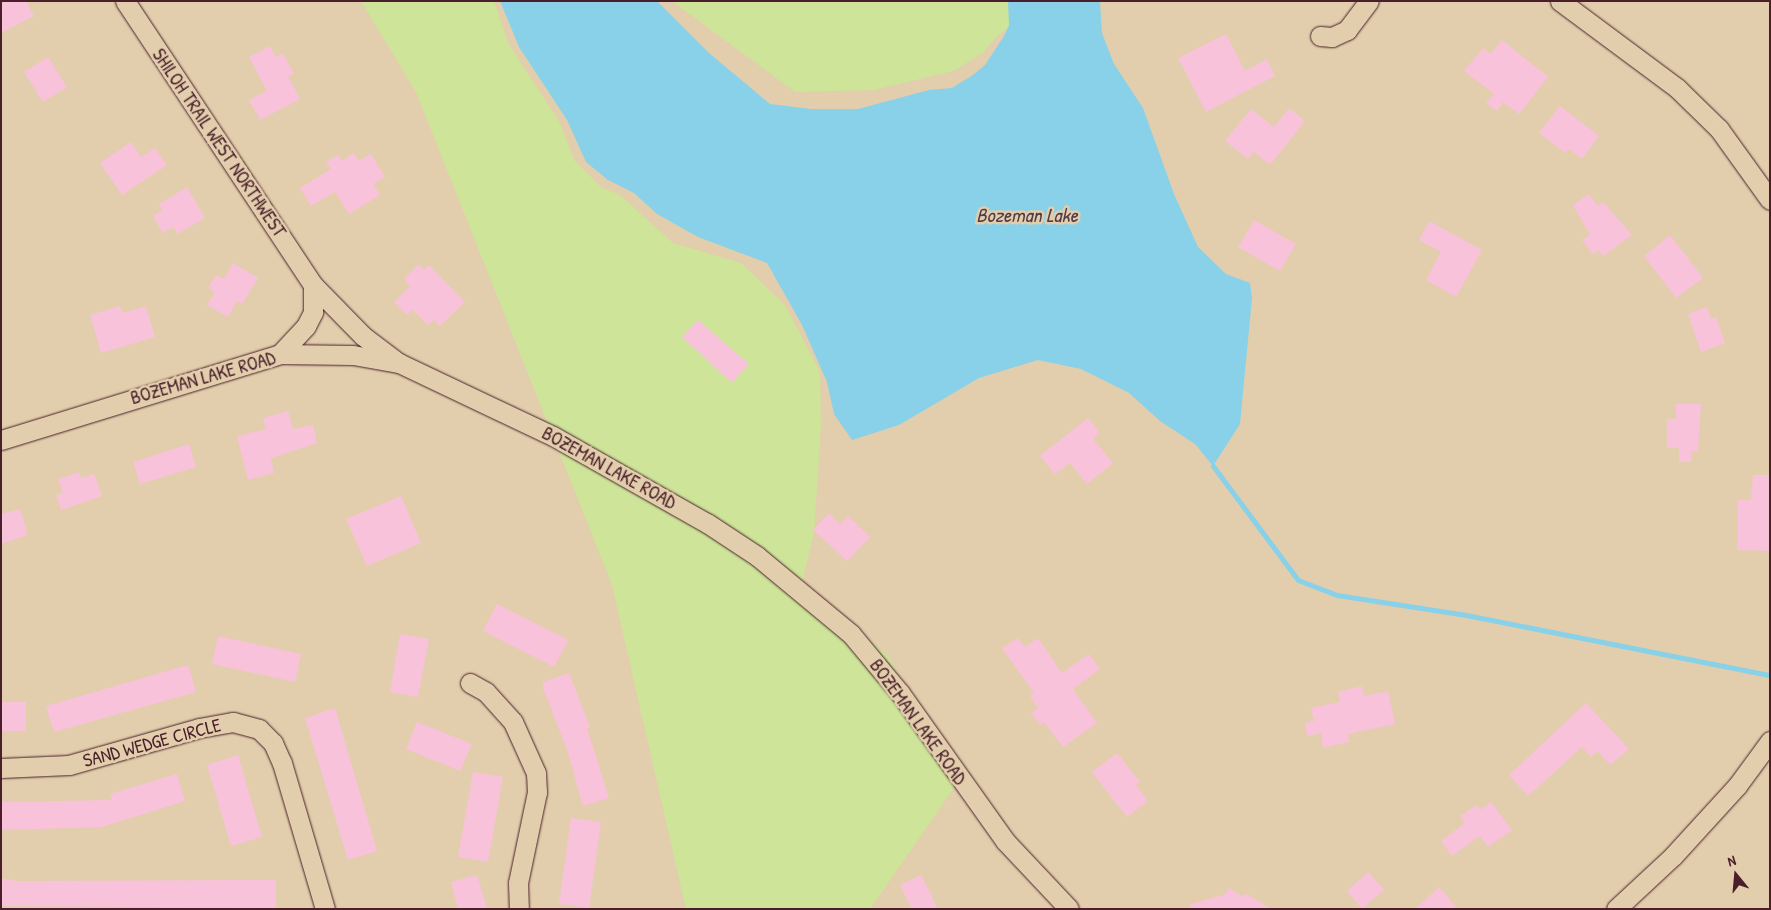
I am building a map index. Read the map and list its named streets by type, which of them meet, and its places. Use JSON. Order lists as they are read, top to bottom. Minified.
{"streets":{"street":["SHILOH TRAIL WEST NORTHWEST","BOZEMAN LAKE ROAD","SAND WEDGE CIRCLE"]},"crossings":[["SHILOH TRAIL WEST NORTHWEST","BOZEMAN LAKE ROAD"]],"water":["Bozeman Lake"],"north":"top"}
